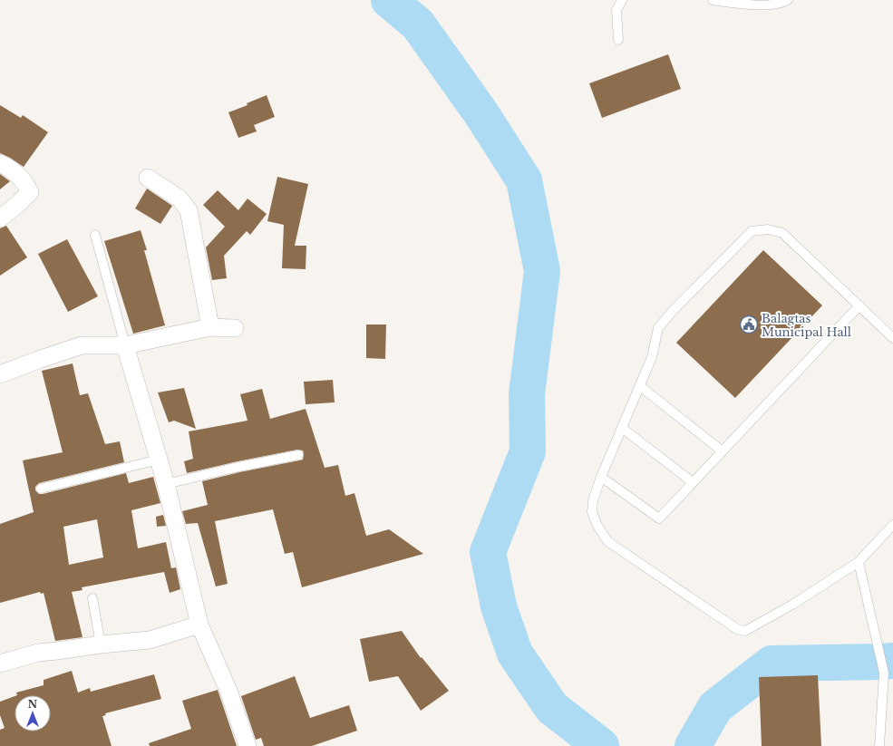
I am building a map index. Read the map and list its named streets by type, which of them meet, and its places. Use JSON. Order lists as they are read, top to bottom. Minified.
{"places":{"public building":["Balagtas Municipal Hall"]},"north":"top"}
